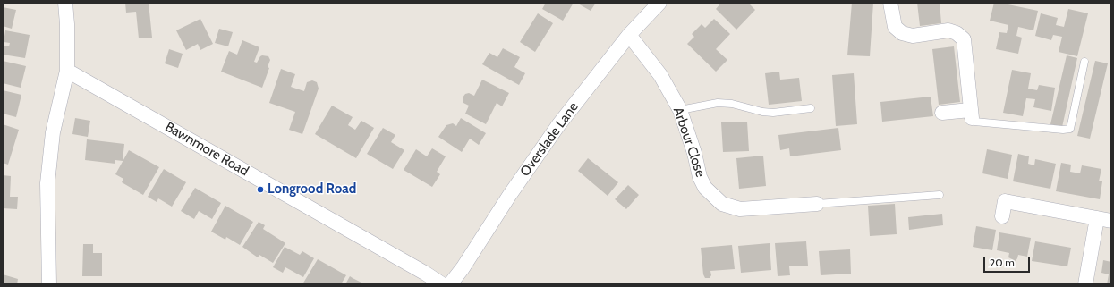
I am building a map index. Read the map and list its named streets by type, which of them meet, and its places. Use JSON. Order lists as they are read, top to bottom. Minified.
{"streets":{"street":["Overslade Lane","Arbour Close","Bawnmore Road"]},"crossings":[["Overslade Lane","Arbour Close"]],"places":["Longrood Road"],"scale_bar":"20 m"}
